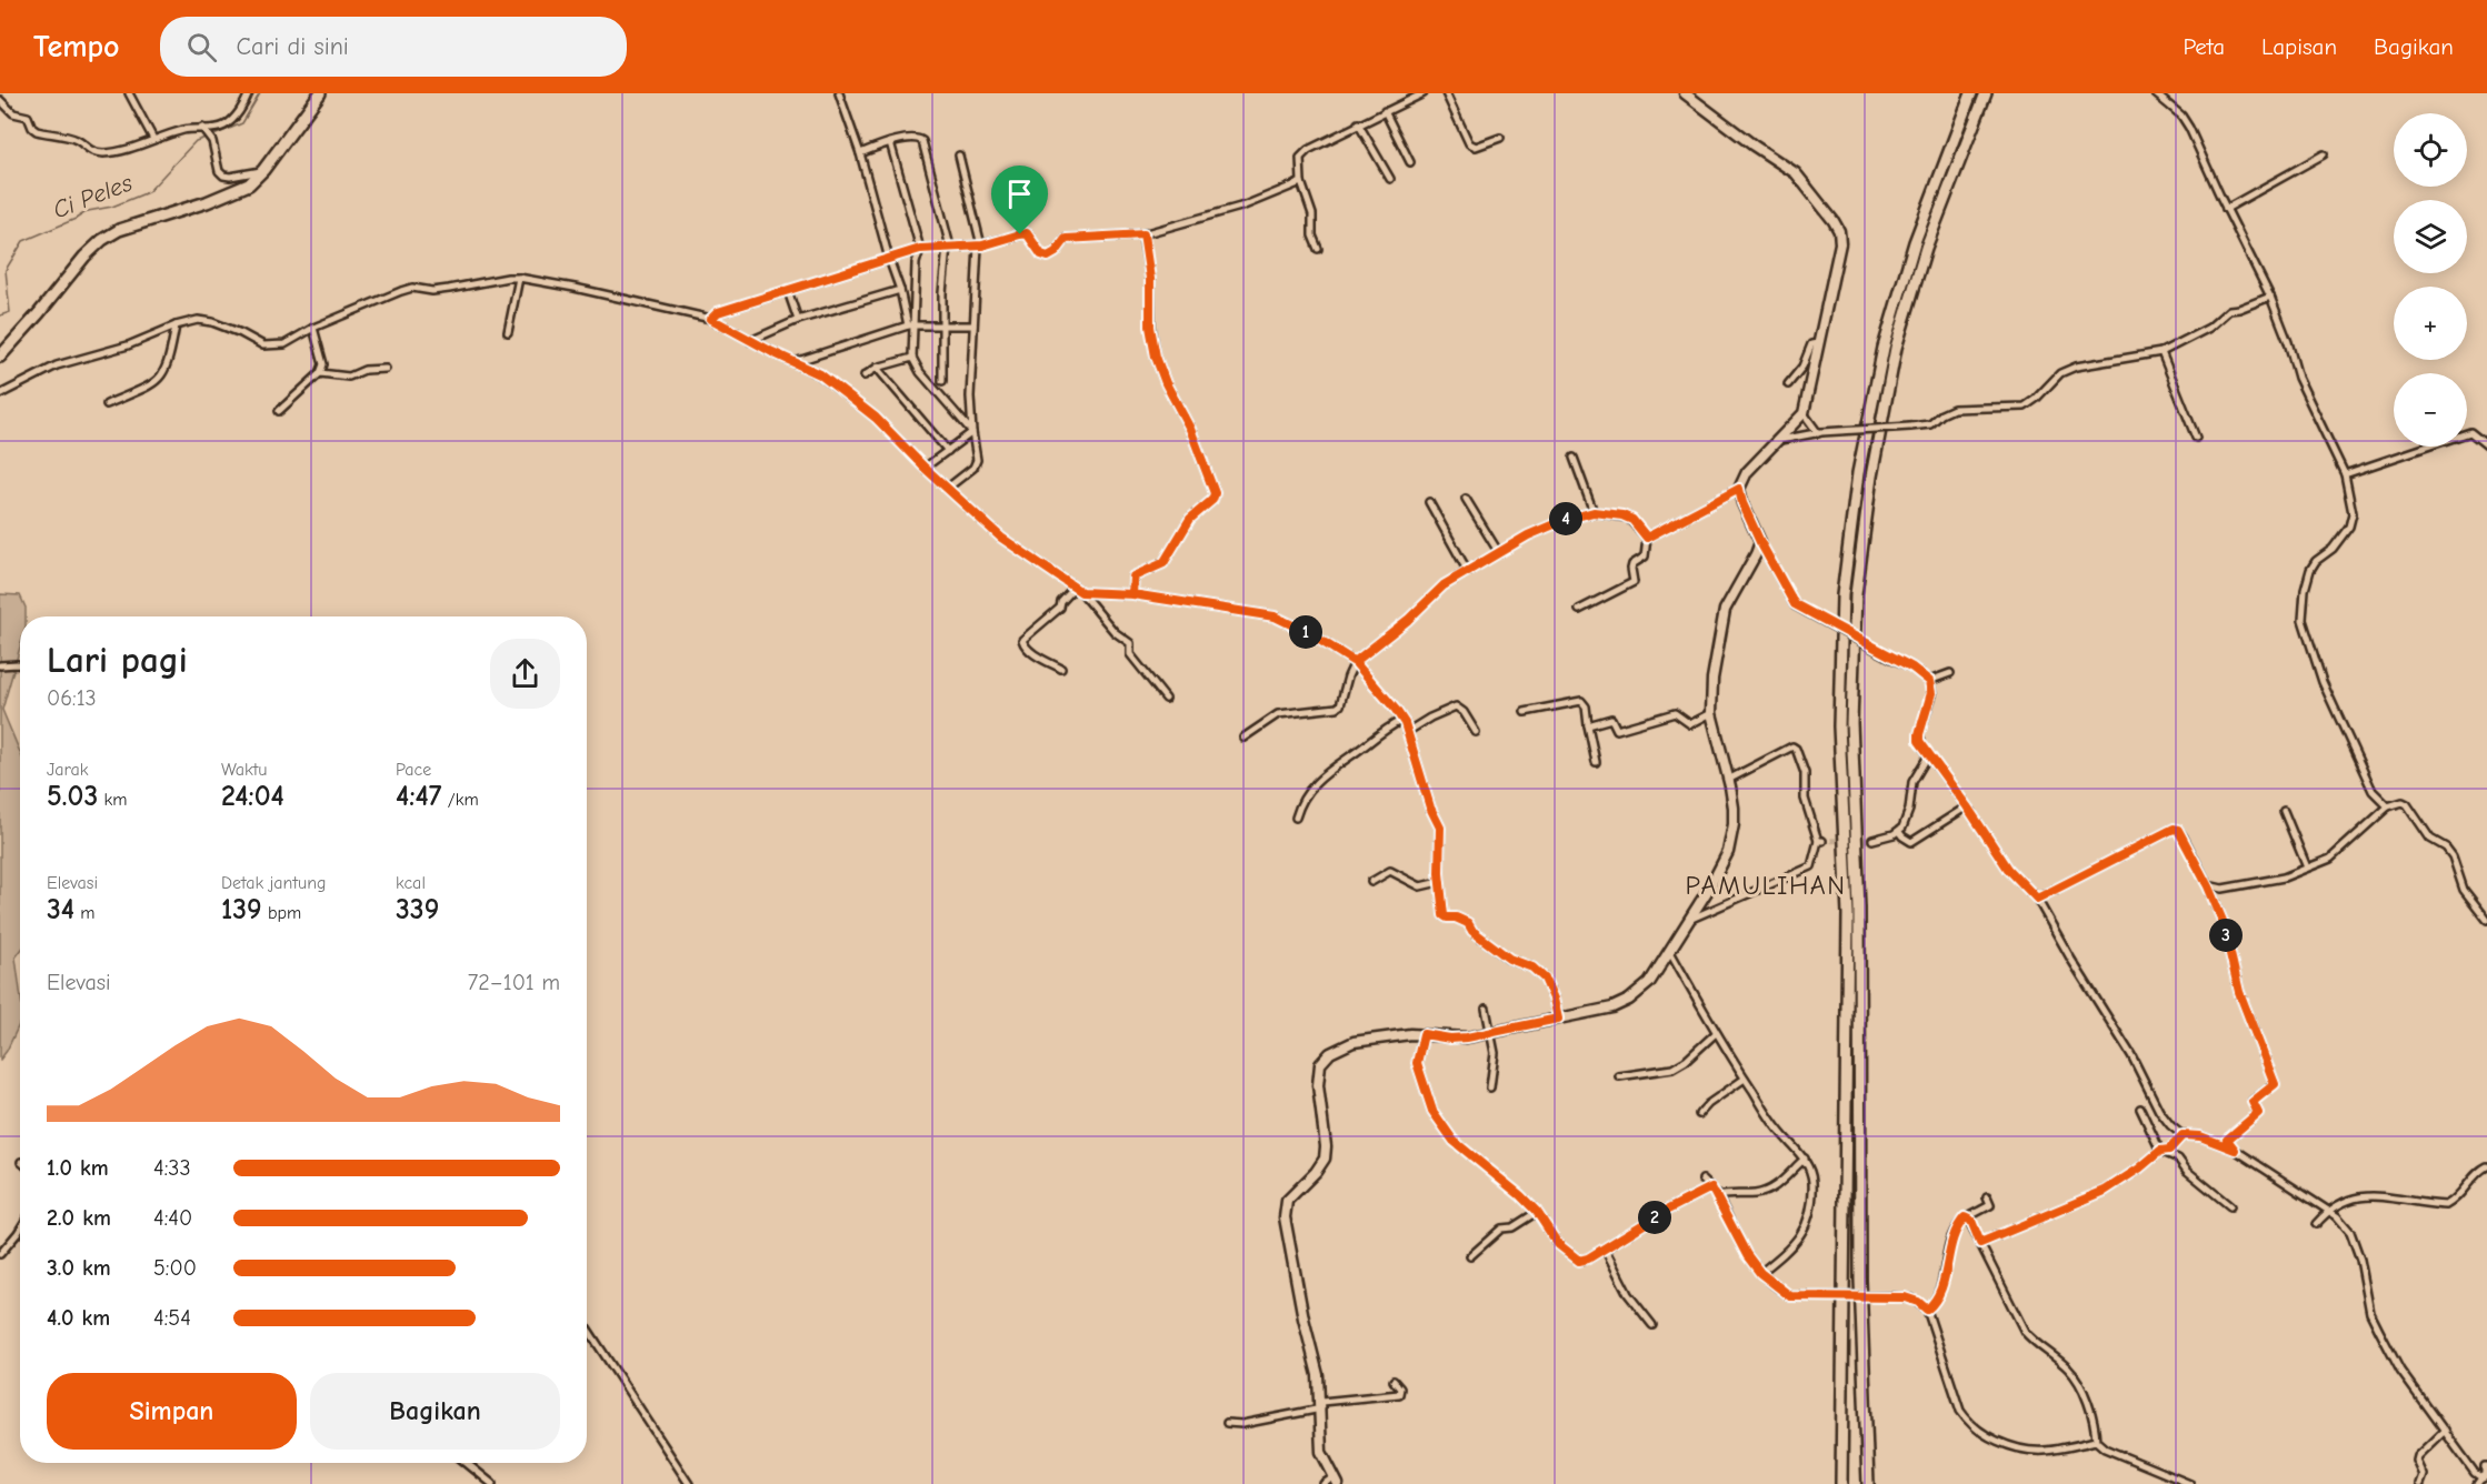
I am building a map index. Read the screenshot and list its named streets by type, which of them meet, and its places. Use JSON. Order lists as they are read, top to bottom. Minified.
{"districts":["PAMULIHAN"],"water":["Ci Peles"],"page":{"header":"Tempo","search":"Cari di sini","nav":["Peta","Lapisan","Bagikan"],"map_buttons":["+","−"],"pins":["4","1","3","2"],"heading":["Lari pagi","06:13"],"stats":[["Jarak","5.03 km"],["Waktu","24:04"],["Pace","4:47 /km"],["Elevasi","34 m"],["Detak jantung","139 bpm"],["kcal","339"]],"chart":["Elevasi","72–101 m"],"list":[{"name":"1.0 km","note":"4:33"},{"name":"2.0 km","note":"4:40"},{"name":"3.0 km","note":"5:00"},{"name":"4.0 km","note":"4:54"}],"buttons":["Simpan","Bagikan"]}}
